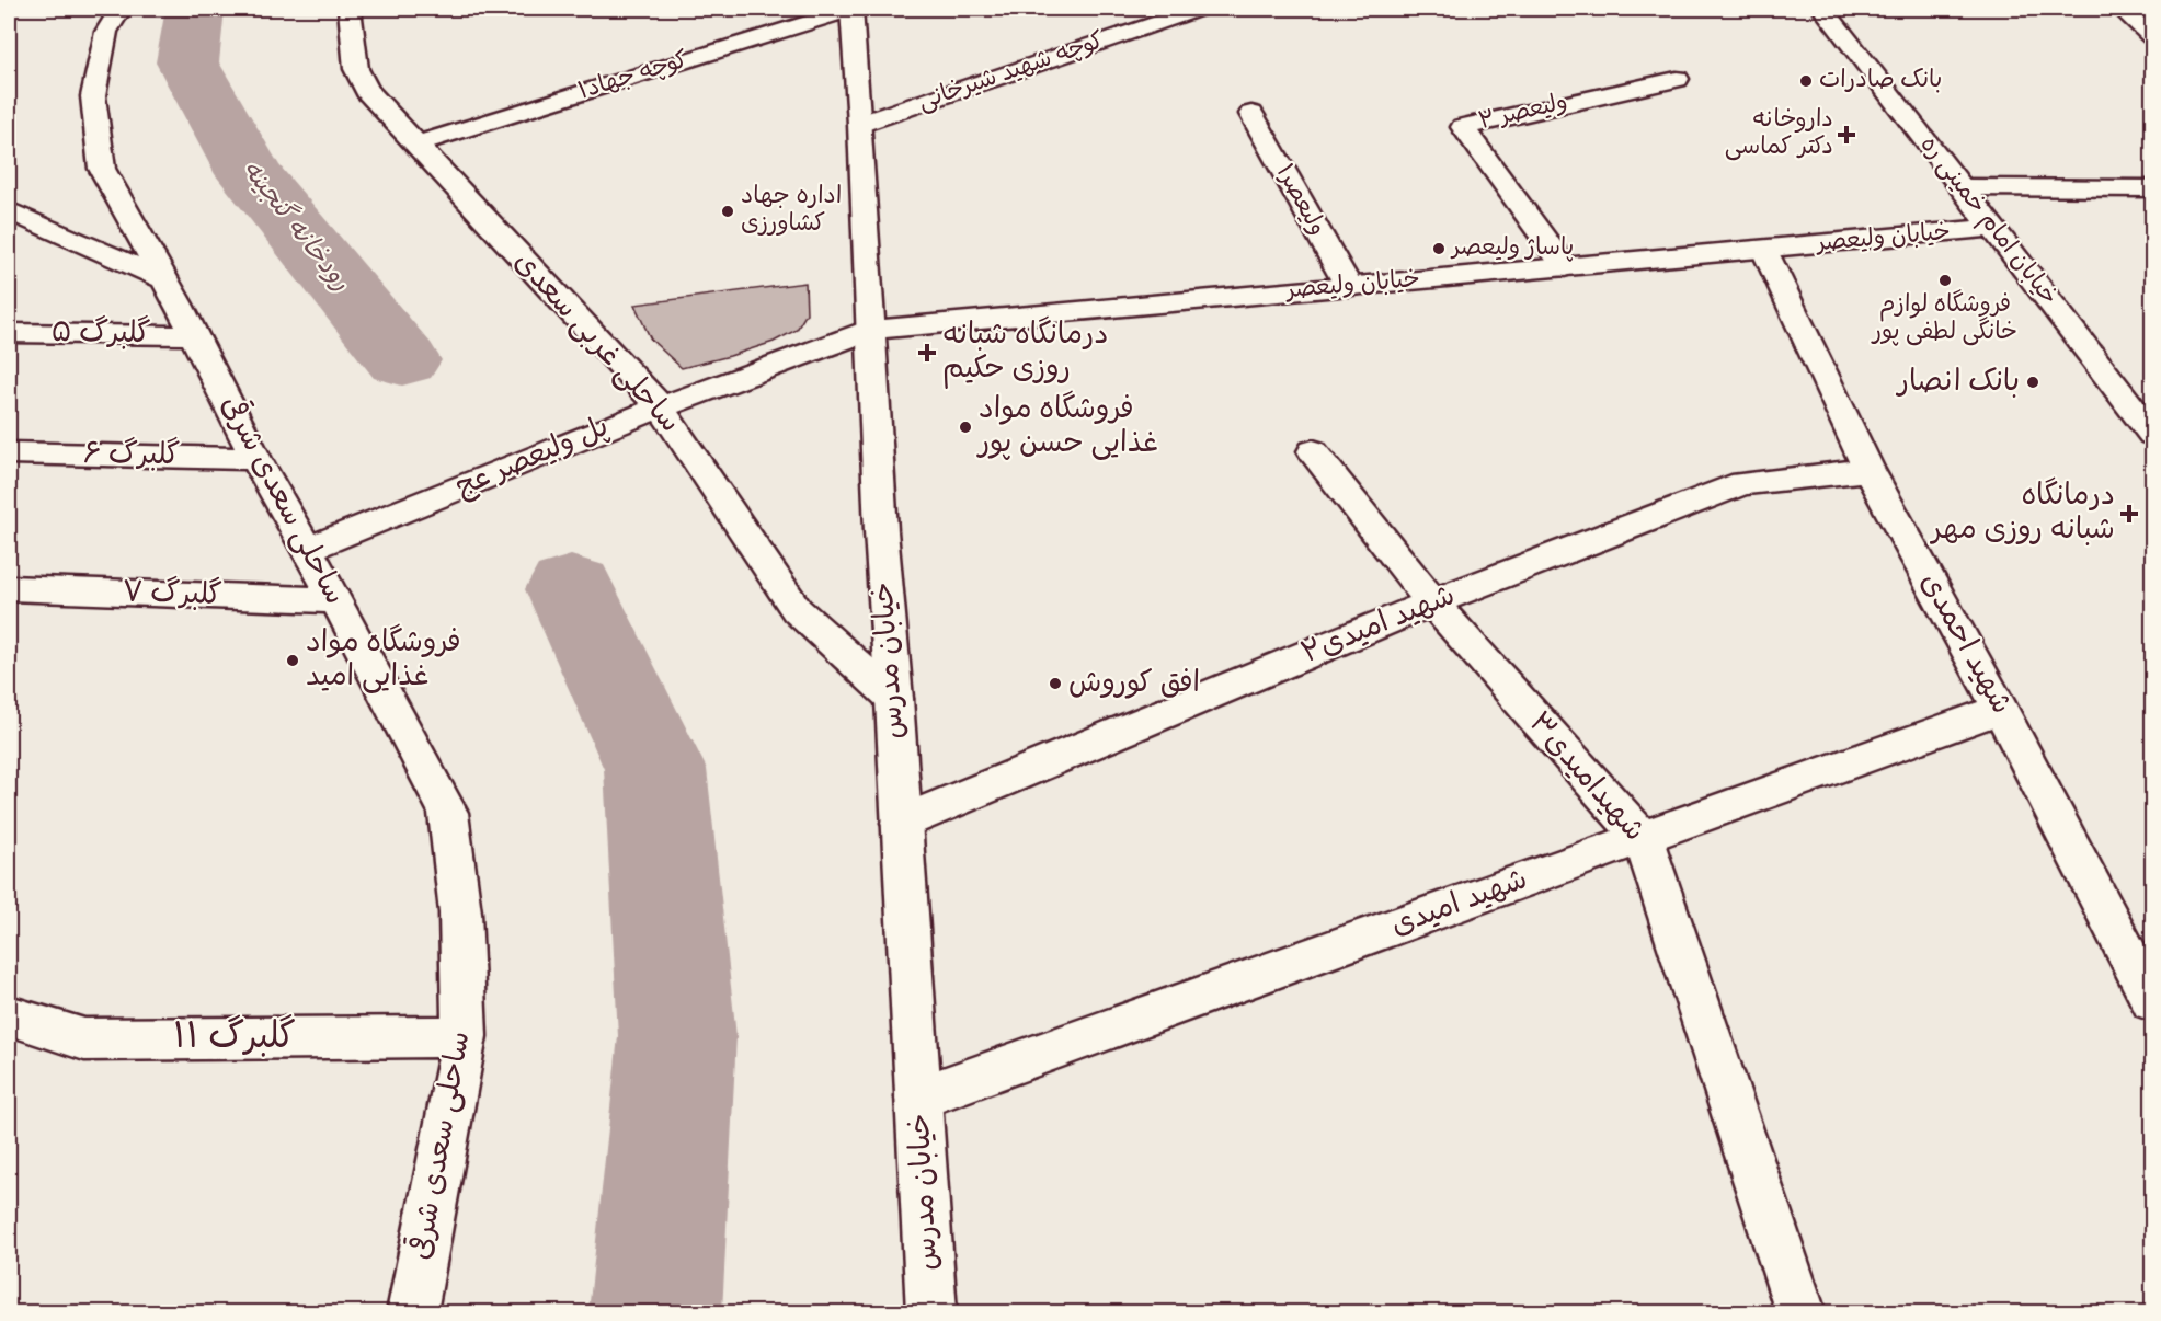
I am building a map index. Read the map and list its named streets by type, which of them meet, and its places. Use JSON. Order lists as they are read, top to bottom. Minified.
{"streets":{"street":["کوچه شهید شیرخانی","کوچه جهاد۱","ولیعصر ۲","ولیعصر۱","خیابان امام خمینی ره","خیابان ولیعصر","گلبرگ ۵","ساحلی غربی سعدی","گلبرگ ۶","پل ولیعصر عج","ساحلی سعدی شرقی","گلبرگ ۷","شهید امیدی۲","شهید احمدی","خیابان مدرس","شهیدامیدی۳","شهید امیدی","گلبرگ ۱۱"]},"crossings":[["کوچه شهید شیرخانی","خیابان مدرس"],["کوچه جهاد۱","ساحلی غربی سعدی"],["کوچه جهاد۱","خیابان مدرس"],["ولیعصر ۲","خیابان ولیعصر"],["ولیعصر۱","خیابان ولیعصر"],["خیابان امام خمینی ره","خیابان ولیعصر"],["خیابان ولیعصر","پل ولیعصر عج"],["خیابان ولیعصر","شهید احمدی"],["خیابان ولیعصر","خیابان مدرس"],["گلبرگ ۵","ساحلی سعدی شرقی"],["ساحلی غربی سعدی","پل ولیعصر عج"],["ساحلی غربی سعدی","خیابان مدرس"],["گلبرگ ۶","ساحلی سعدی شرقی"],["پل ولیعصر عج","ساحلی سعدی شرقی"],["پل ولیعصر عج","خیابان مدرس"],["ساحلی سعدی شرقی","گلبرگ ۷"],["ساحلی سعدی شرقی","گلبرگ ۱۱"],["شهید امیدی۲","شهید احمدی"],["شهید امیدی۲","خیابان مدرس"],["شهید امیدی۲","شهیدامیدی۳"],["شهید احمدی","شهید امیدی"],["خیابان مدرس","شهید امیدی"],["شهیدامیدی۳","شهید امیدی"]],"water":["رودخانه گنجینه"],"places":{"other":["بانک صادرات","اداره جهاد کشاورزی","پاساژ ولیعصر","فروشگاه لوازم خانگی لطفی پور","بانک انصار","فروشگاه مواد غذایی حسن پور","فروشگاه مواد غذایی امید","افق کوروش"],"health":["داروخانه دکتر کماسی","درمانگاه شبانه روزی حکیم","درمانگاه شبانه روزی مهر"]}}
